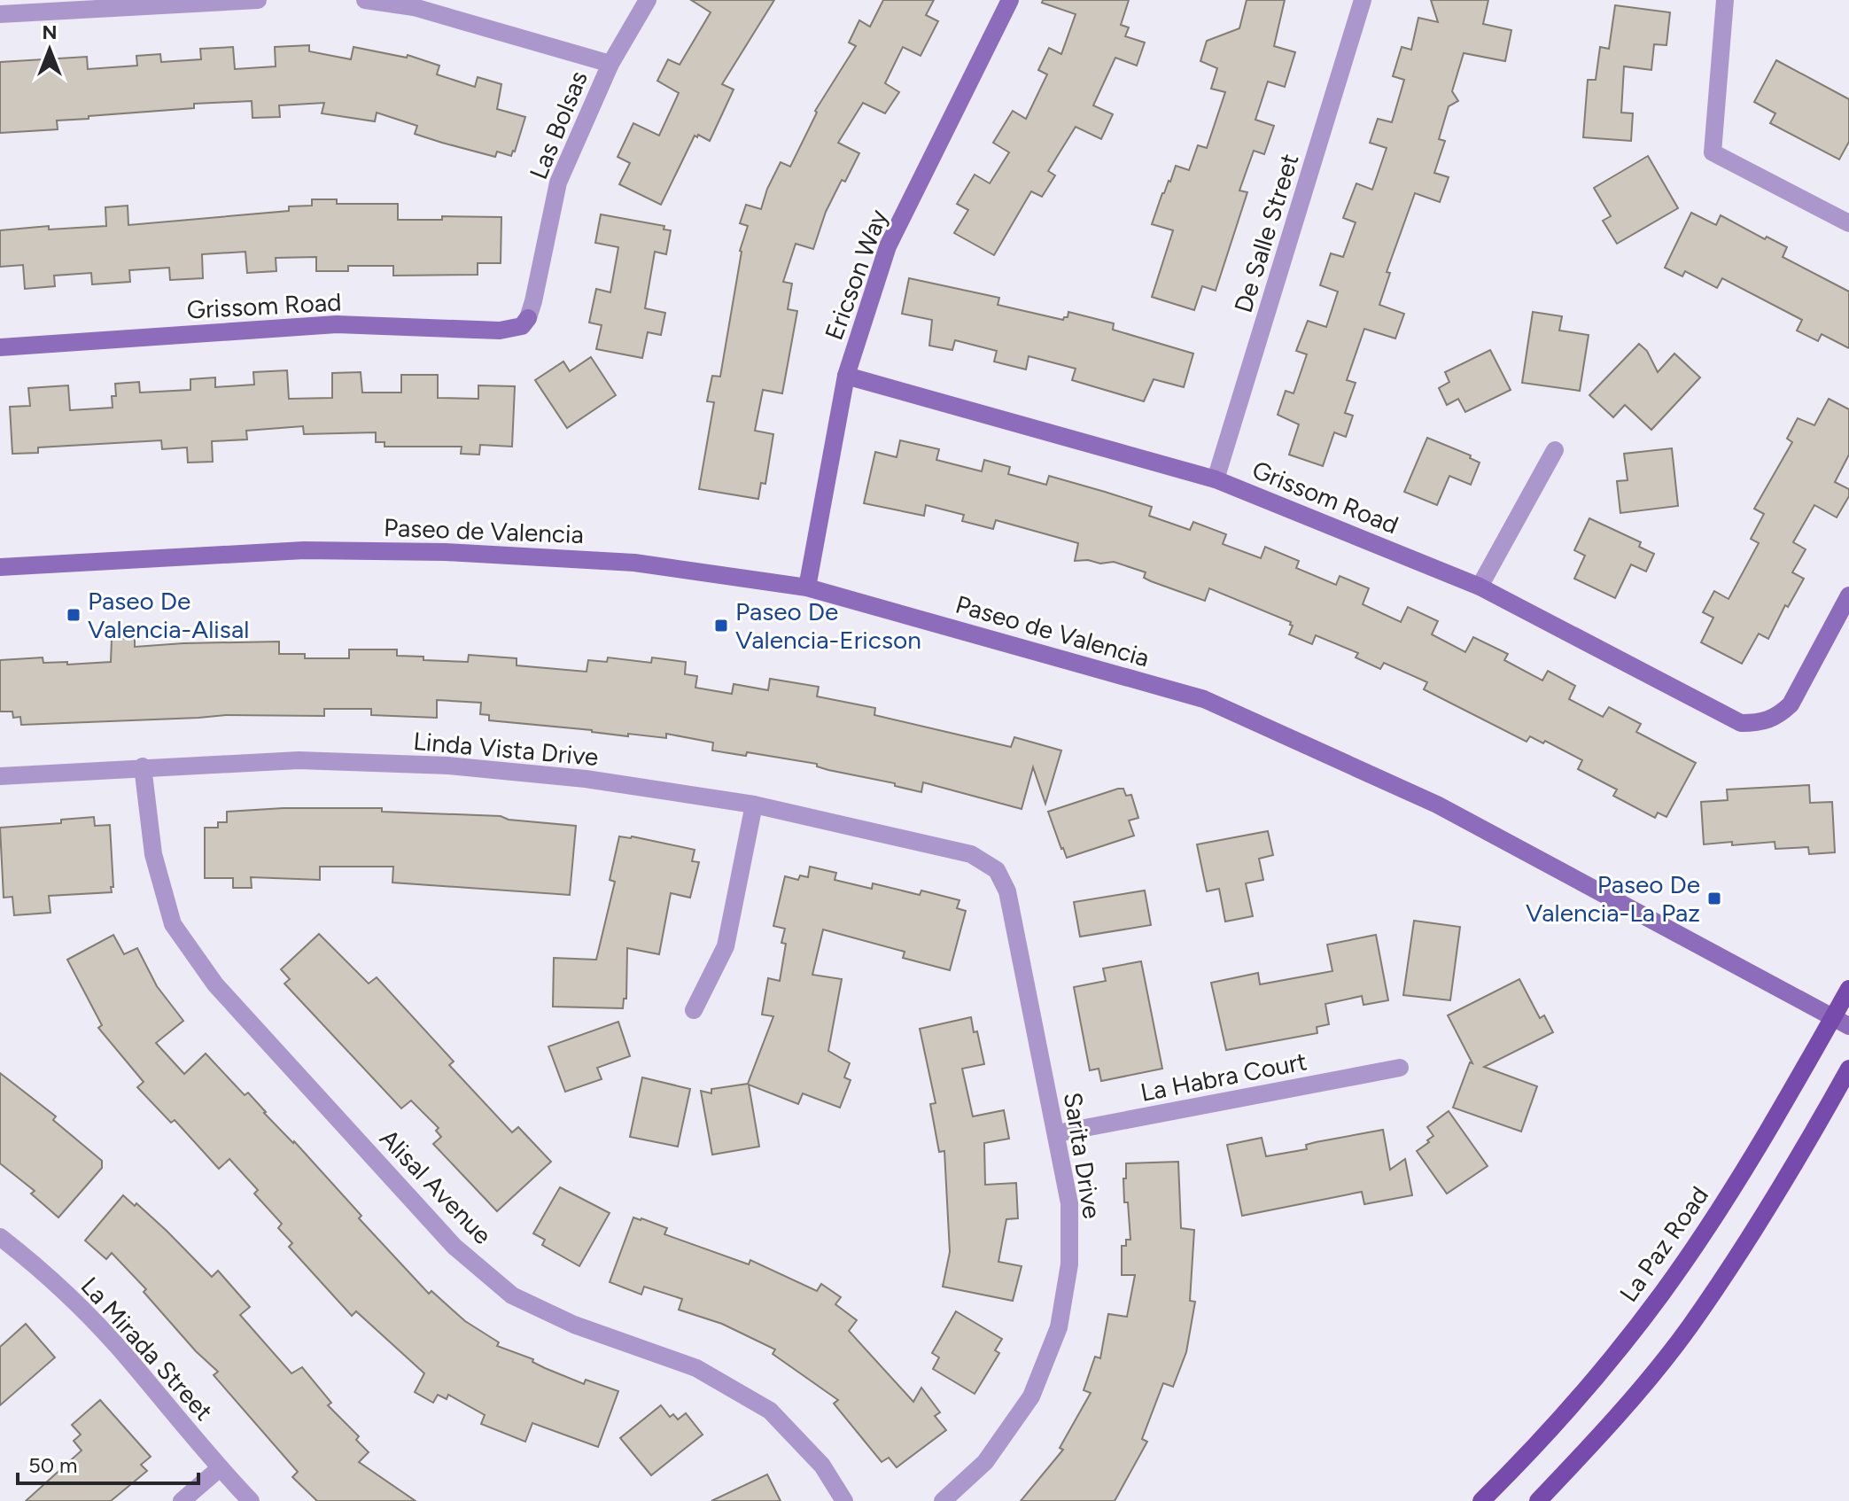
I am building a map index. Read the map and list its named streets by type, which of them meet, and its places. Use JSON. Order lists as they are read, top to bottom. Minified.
{"streets":{"main road":["La Paz Road"],"street":["Las Bolsas","De Salle Street","Ericson Way","Grissom Road","Paseo de Valencia","Linda Vista Drive","La Habra Court","Sarita Drive","Alisal Avenue","La Mirada Street"]},"crossings":[["Las Bolsas","Grissom Road"],["De Salle Street","Grissom Road"],["Ericson Way","Grissom Road"],["Ericson Way","Paseo de Valencia"],["Paseo de Valencia","La Paz Road"],["Linda Vista Drive","Sarita Drive"],["Linda Vista Drive","Alisal Avenue"],["La Habra Court","Sarita Drive"]],"places":{"transit":["Paseo De Valencia-Alisal","Paseo De Valencia-Ericson","Paseo De Valencia-La Paz"]},"scale_bar":"50 m","north":"top"}
